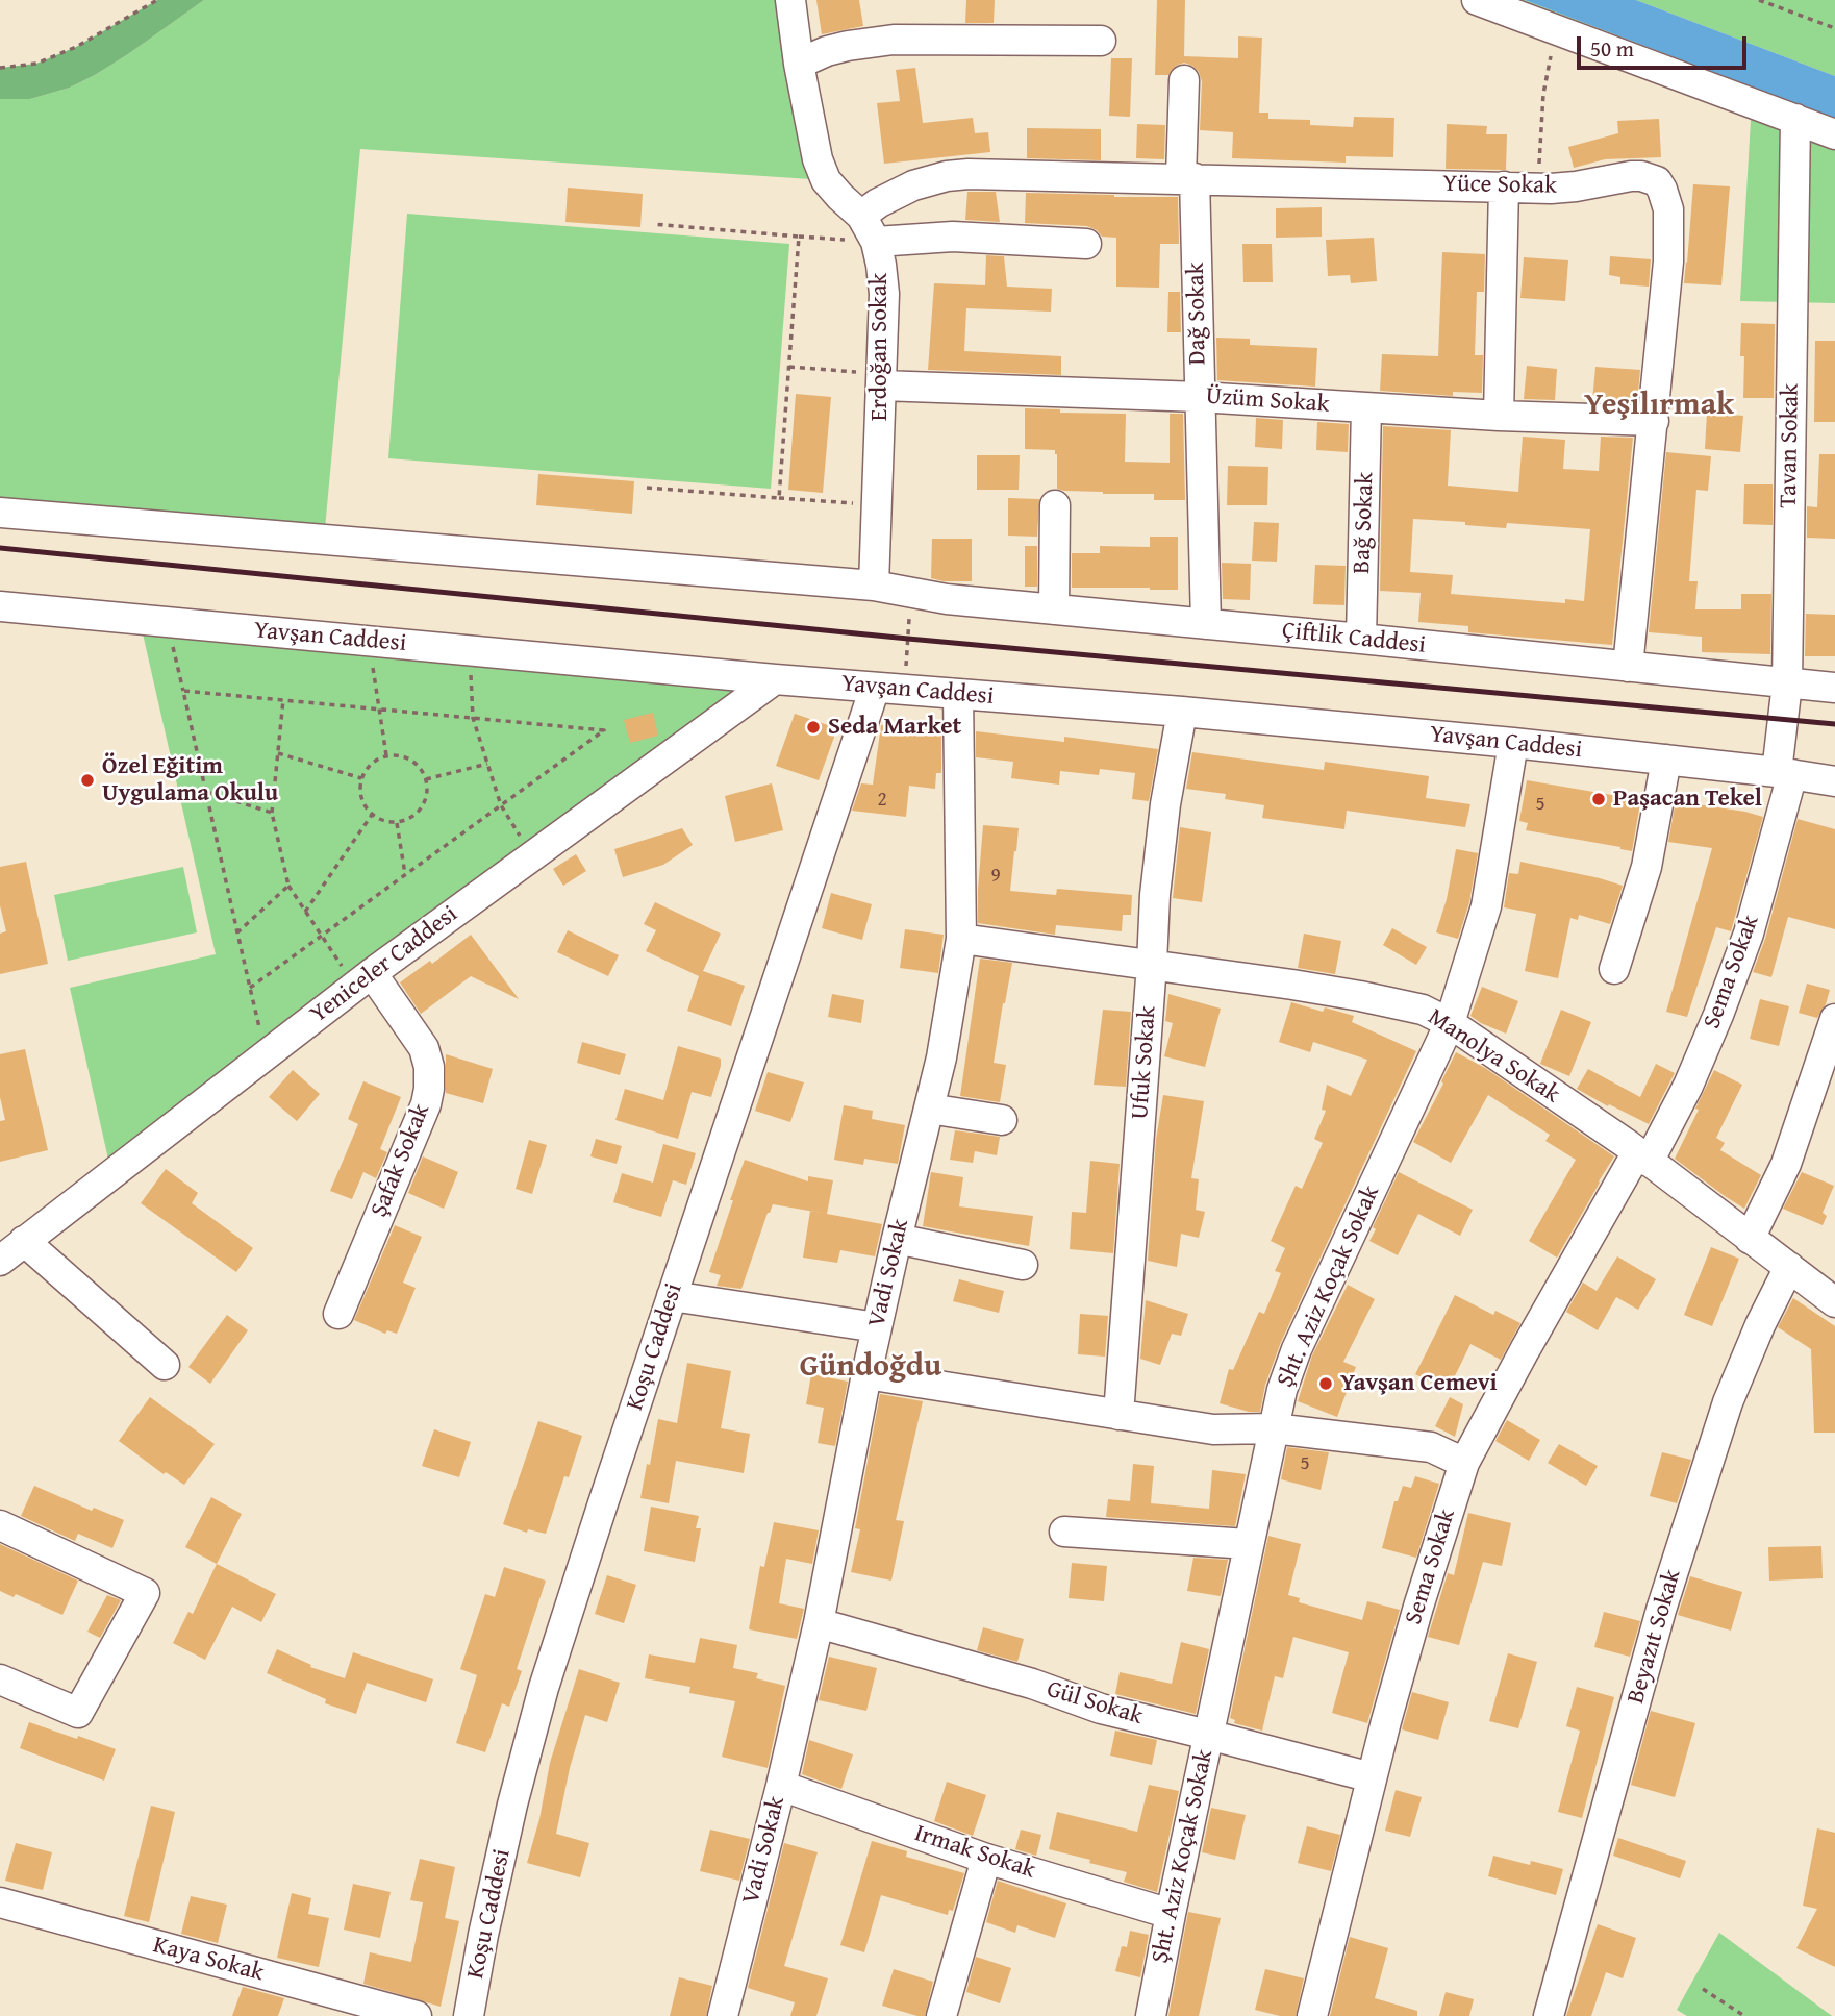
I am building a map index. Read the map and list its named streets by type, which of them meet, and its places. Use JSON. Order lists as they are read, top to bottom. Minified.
{"streets":{"street":["Yüce Sokak","Dağ Sokak","Erdoğan Sokak","Üzüm Sokak","Tavan Sokak","Bağ Sokak","Yavşan Caddesi","Çiftlik Caddesi","Yeniceler Caddesi","Sema Sokak","Manolya Sokak","Ufuk Sokak","Şafak Sokak","Vadi Sokak","Şht. Aziz Koçak Sokak","Koşu Caddesi","Beyazıt Sokak","Gül Sokak","Irmak Sokak","Kaya Sokak"]},"crossings":[["Yüce Sokak","Dağ Sokak"],["Yüce Sokak","Erdoğan Sokak"],["Yüce Sokak","Üzüm Sokak"],["Yüce Sokak","Çiftlik Caddesi"],["Dağ Sokak","Üzüm Sokak"],["Dağ Sokak","Çiftlik Caddesi"],["Erdoğan Sokak","Üzüm Sokak"],["Erdoğan Sokak","Çiftlik Caddesi"],["Üzüm Sokak","Bağ Sokak"],["Tavan Sokak","Yavşan Caddesi"],["Tavan Sokak","Çiftlik Caddesi"],["Tavan Sokak","Sema Sokak"],["Bağ Sokak","Çiftlik Caddesi"],["Yavşan Caddesi","Yeniceler Caddesi"],["Yavşan Caddesi","Sema Sokak"],["Yavşan Caddesi","Ufuk Sokak"],["Yavşan Caddesi","Vadi Sokak"],["Yavşan Caddesi","Şht. Aziz Koçak Sokak"],["Yavşan Caddesi","Koşu Caddesi"],["Yeniceler Caddesi","Şafak Sokak"],["Sema Sokak","Manolya Sokak"],["Sema Sokak","Gül Sokak"],["Manolya Sokak","Ufuk Sokak"],["Manolya Sokak","Vadi Sokak"],["Manolya Sokak","Şht. Aziz Koçak Sokak"],["Manolya Sokak","Beyazıt Sokak"],["Vadi Sokak","Gül Sokak"],["Vadi Sokak","Irmak Sokak"],["Şht. Aziz Koçak Sokak","Gül Sokak"],["Şht. Aziz Koçak Sokak","Irmak Sokak"]],"districts":["Yeşilırmak","Gündoğdu"],"places":["Seda Market","Özel Eğitim Uygulama Okulu","Paşacan Tekel","Yavşan Cemevi"],"house_numbers":["2","5","9","5"],"scale_bar":"50 m"}
